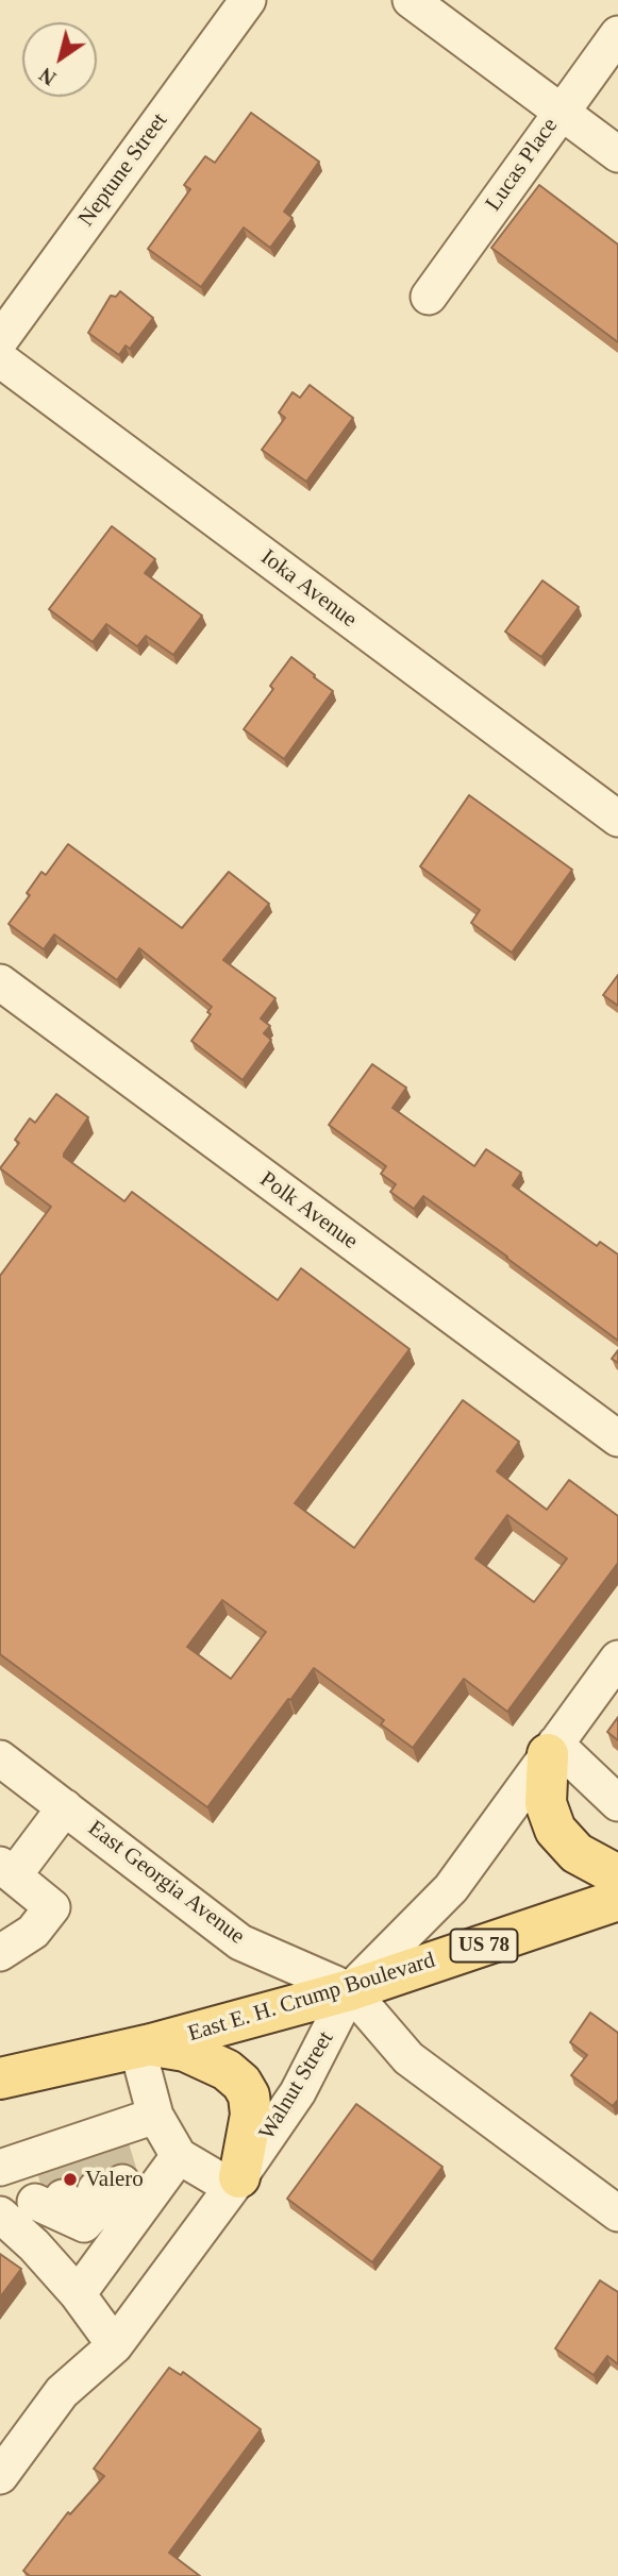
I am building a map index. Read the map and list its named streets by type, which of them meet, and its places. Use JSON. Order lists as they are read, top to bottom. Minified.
{"streets":{"main road":["US 78","East E. H. Crump Boulevard"],"street":["Lucas Place","Neptune Street","Ioka Avenue","Polk Avenue","East Georgia Avenue","Walnut Street"]},"crossings":[["East Georgia Avenue","East E. H. Crump Boulevard"],["East Georgia Avenue","Walnut Street"],["East E. H. Crump Boulevard","Walnut Street"]],"places":["Valero"],"north":"bottom left"}
